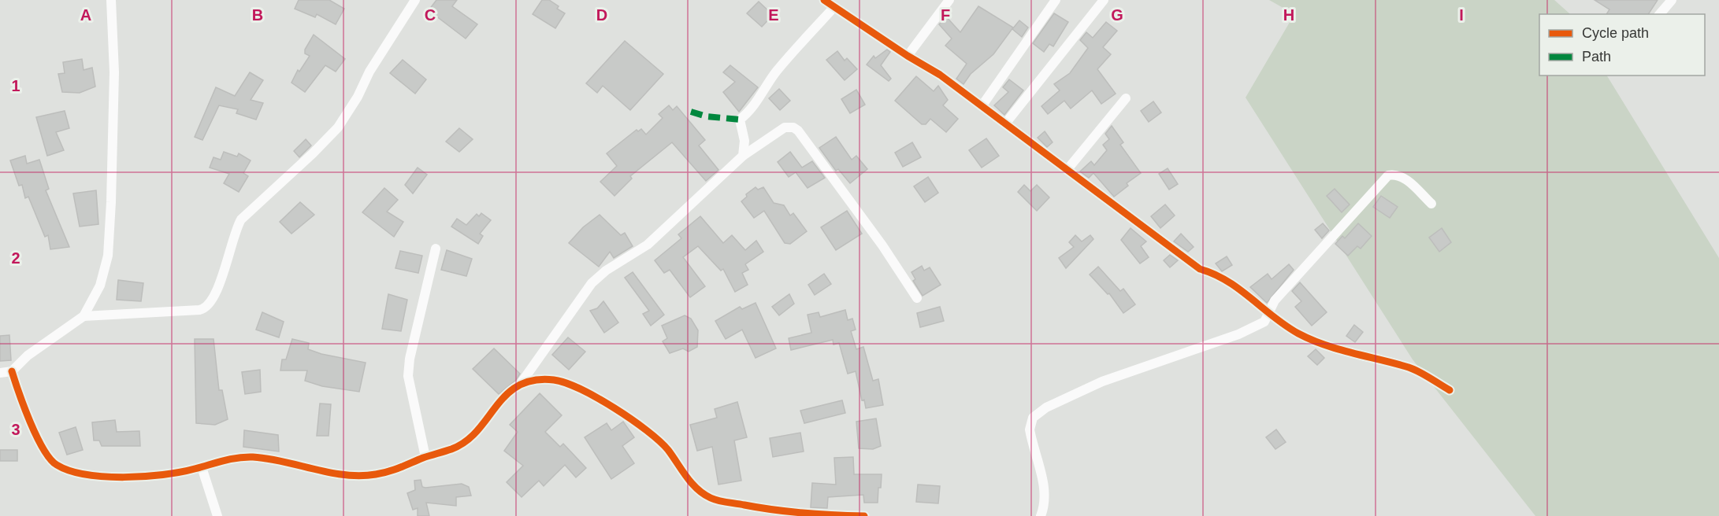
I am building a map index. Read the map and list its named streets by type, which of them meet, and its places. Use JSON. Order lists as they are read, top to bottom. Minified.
{"legend":["Cycle path","Path"],"grid":{"columns":["A","B","C","D","E","F","G","H","I"],"rows":["1","2","3"]}}
